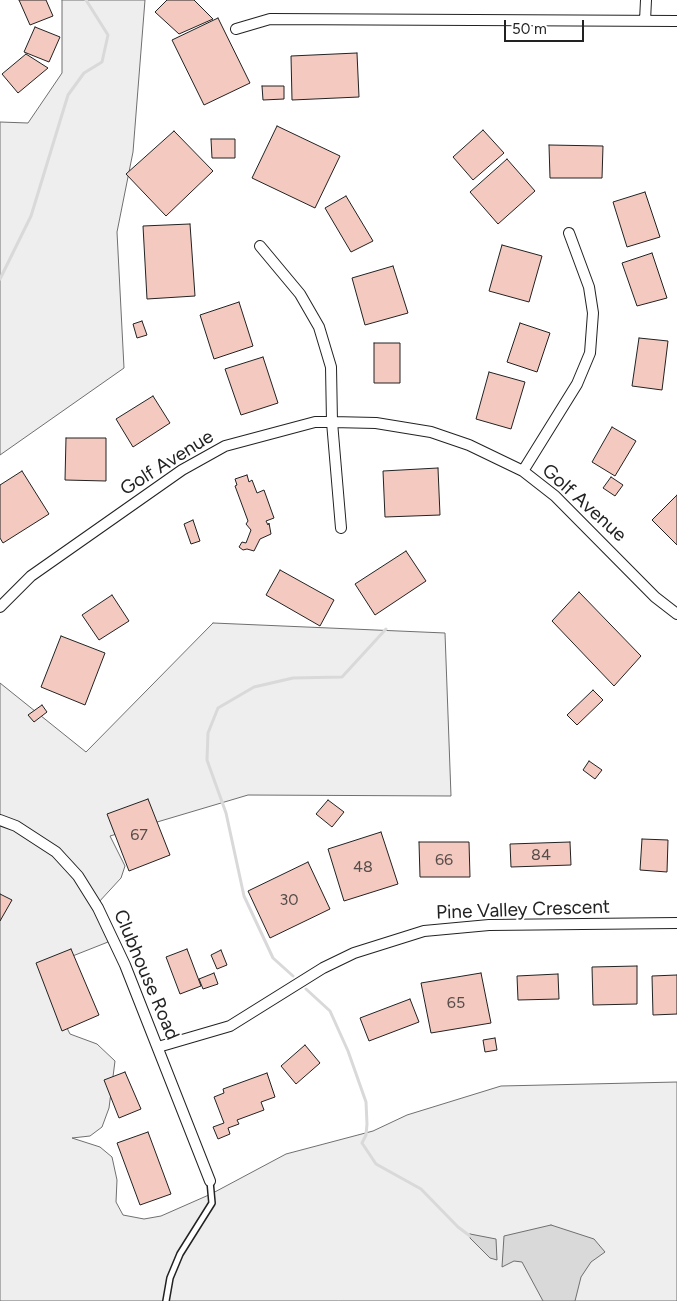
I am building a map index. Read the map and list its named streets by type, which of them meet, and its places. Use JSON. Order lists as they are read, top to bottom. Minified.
{"streets":{"street":["Golf Avenue","Pine Valley Crescent","Clubhouse Road"]},"crossings":[["Pine Valley Crescent","Clubhouse Road"]],"house_numbers":["67","84","66","48","30","65"],"scale_bar":"50 m"}
